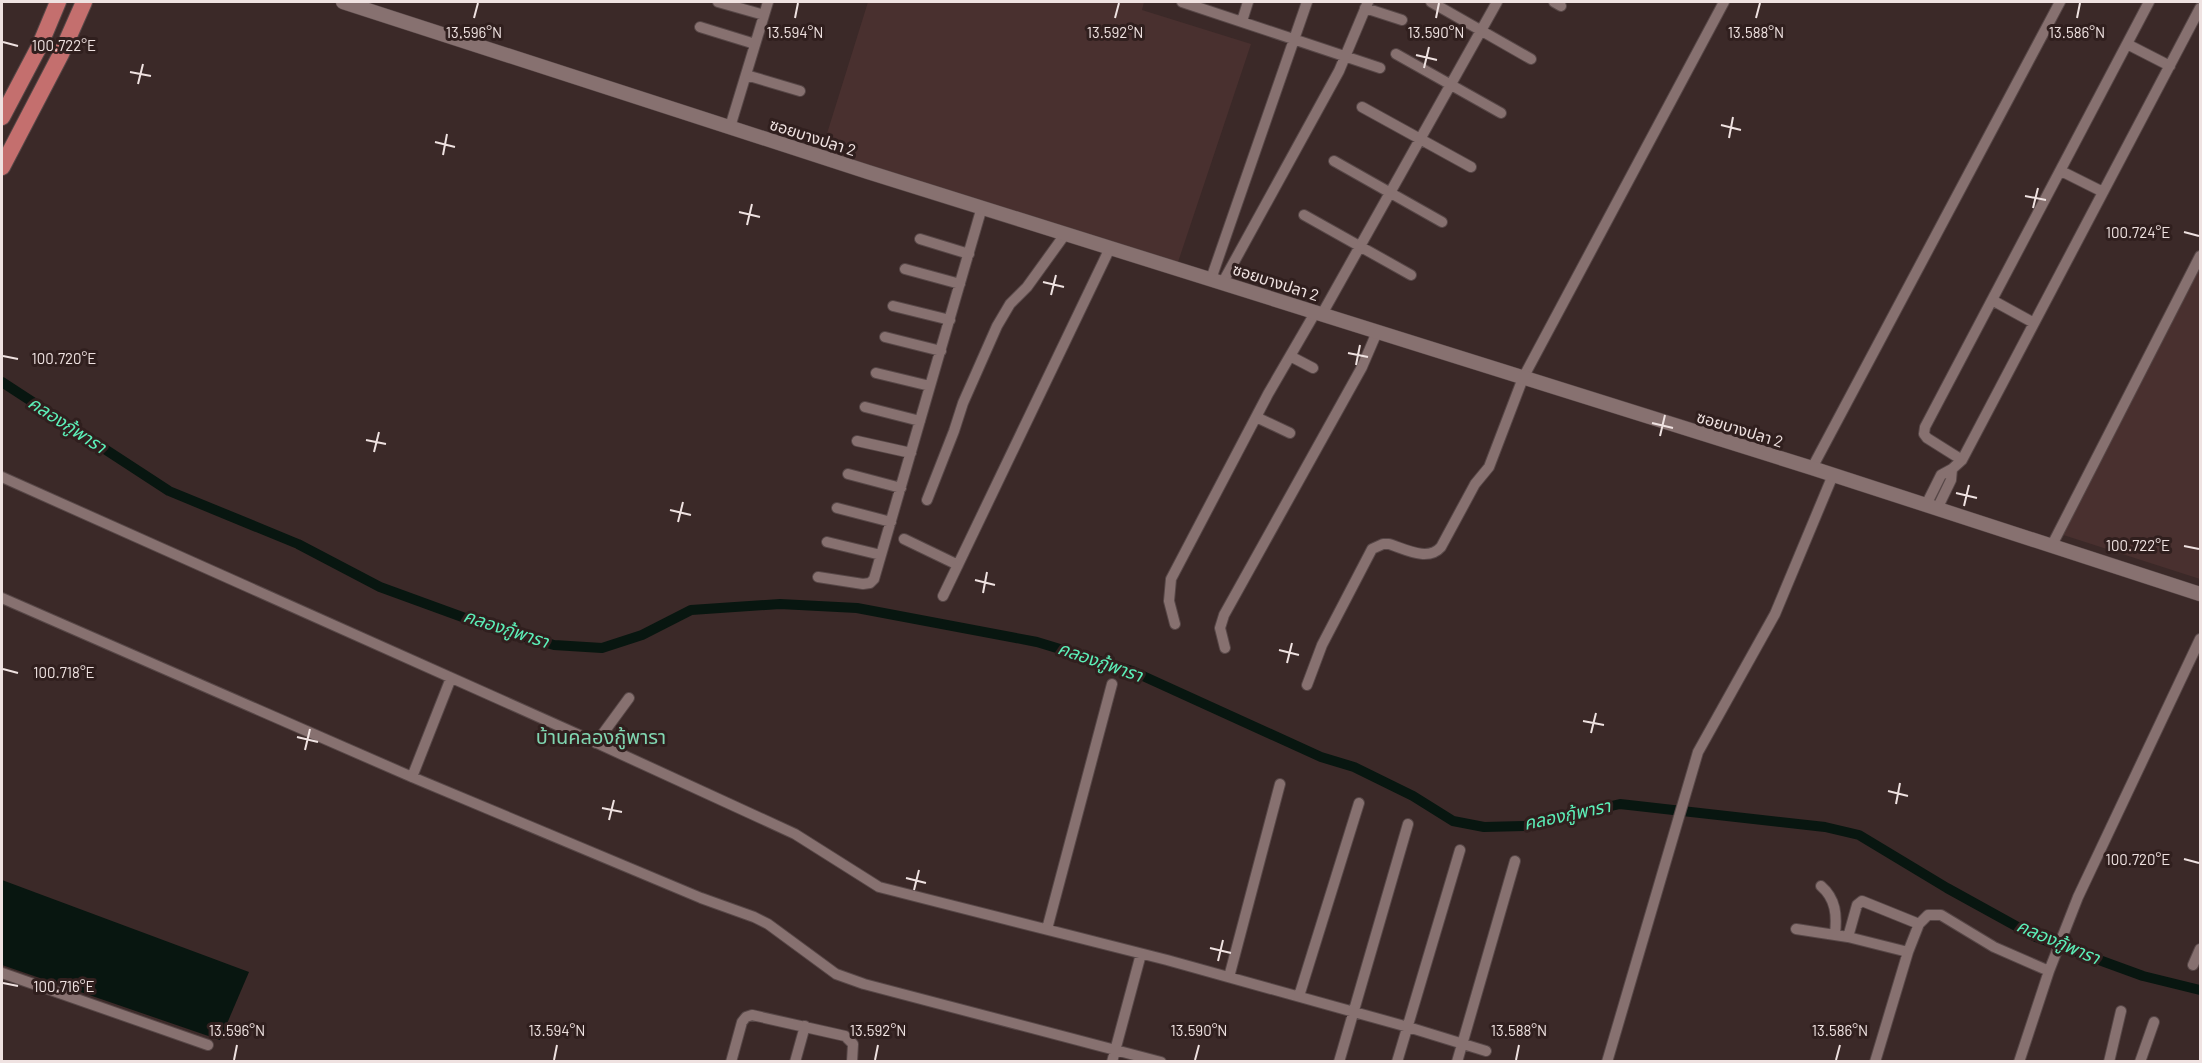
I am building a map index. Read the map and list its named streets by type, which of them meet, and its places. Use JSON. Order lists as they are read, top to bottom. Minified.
{"streets":{"street":["ซอยบางปลา 2"]},"districts":["บ้านคลองกู้พารา"],"water":["คลองกู้พารา"],"coordinates":["13.596°N","13.594°N","13.592°N","13.590°N","13.588°N","13.586°N","100.722°E","100.724°E","100.720°E","100.718°E","100.716°E"]}
